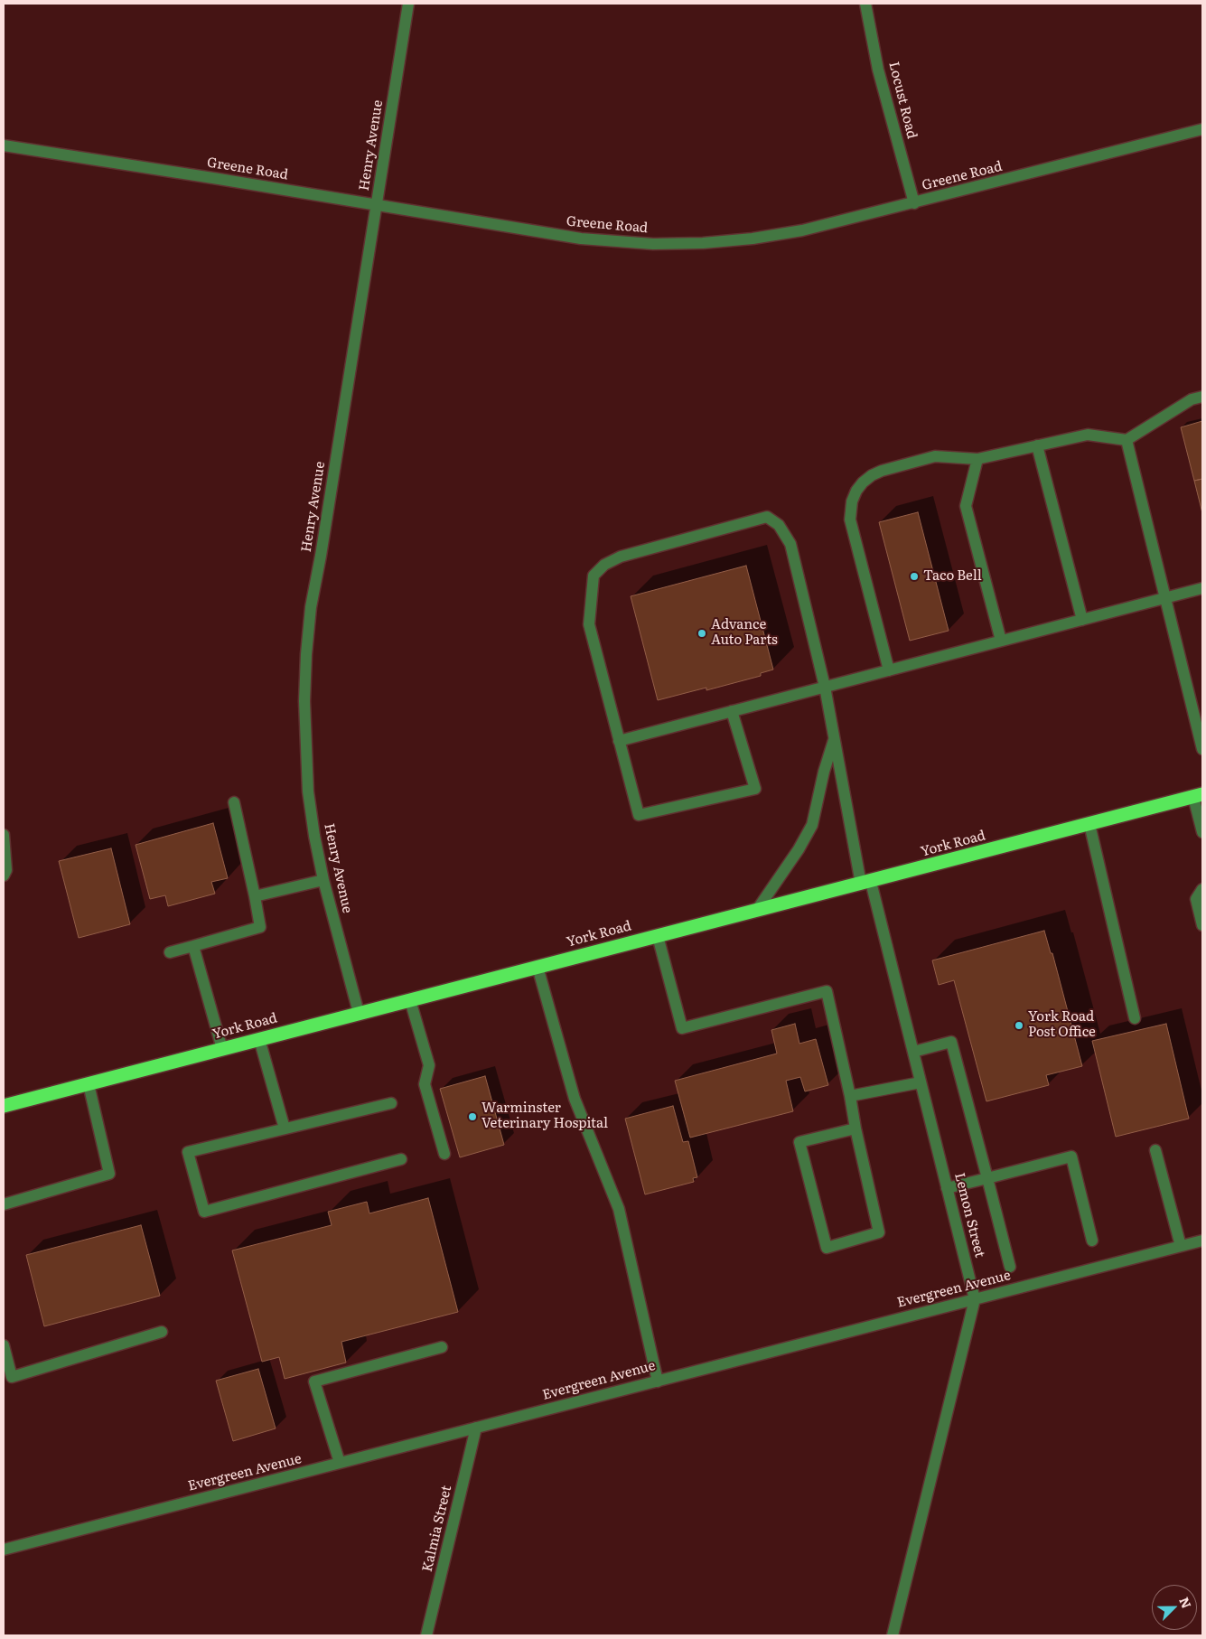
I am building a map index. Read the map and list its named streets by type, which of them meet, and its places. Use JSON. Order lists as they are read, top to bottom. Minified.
{"streets":{"highway":["York Road"],"street":["Locust Road","Henry Avenue","Greene Road","Lemon Street","Evergreen Avenue","Kalmia Street"]},"crossings":[["Locust Road","Greene Road"],["Henry Avenue","Greene Road"],["Henry Avenue","York Road"],["York Road","Lemon Street"],["Lemon Street","Evergreen Avenue"],["Evergreen Avenue","Kalmia Street"]],"places":["Taco Bell","Advance Auto Parts","York Road Post Office","Warminster Veterinary Hospital"],"north":"top right"}
